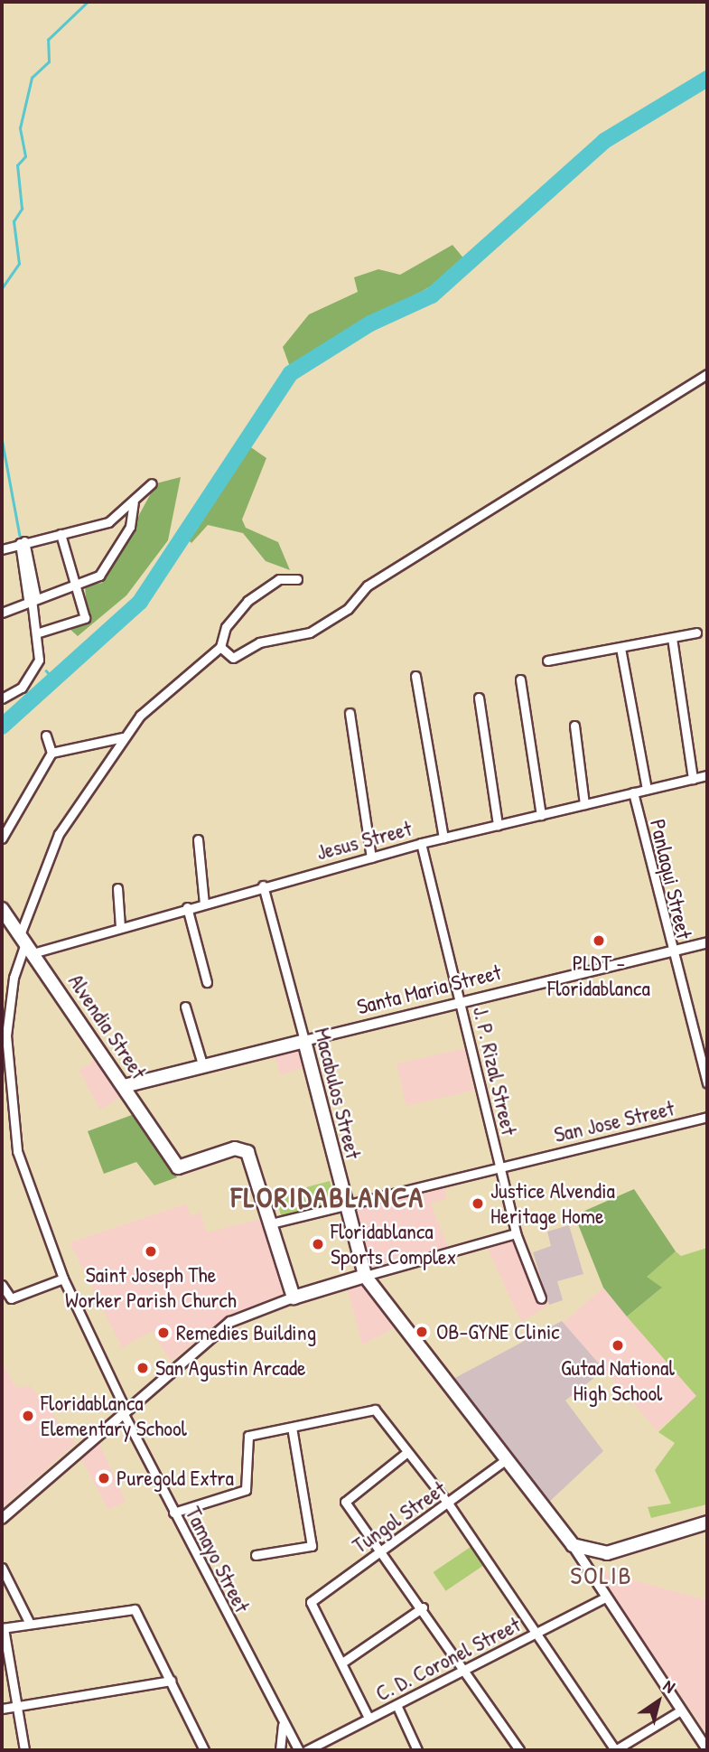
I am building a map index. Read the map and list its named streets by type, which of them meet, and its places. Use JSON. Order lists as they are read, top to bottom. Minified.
{"streets":{"main road":["Santa Maria Street","Alvendia Street","Macabulos Street"],"street":["Jesus Street","Panlaqui Street","J. P. Rizal Street","San Jose Street","Tungol Street","Tamayo Street","C. D. Coronel Street"]},"crossings":[["Jesus Street","Panlaqui Street"],["Jesus Street","Alvendia Street"],["Jesus Street","J. P. Rizal Street"],["Jesus Street","Macabulos Street"],["Jesus Street","Tamayo Street"],["Panlaqui Street","Santa Maria Street"],["Santa Maria Street","Alvendia Street"],["Santa Maria Street","J. P. Rizal Street"],["Santa Maria Street","Macabulos Street"],["Alvendia Street","San Jose Street"],["Alvendia Street","Tamayo Street"],["J. P. Rizal Street","San Jose Street"],["Macabulos Street","San Jose Street"],["Macabulos Street","Tungol Street"]],"districts":["FLORIDABLANCA","SOLIB"],"places":["PLDT - Floridablanca","Justice Alvendia Heritage Home","Floridablanca Sports Complex","Saint Joseph The Worker Parish Church","OB-GYNE Clinic","Remedies Building","Gutad National High School","San Agustin Arcade","Floridablanca Elementary School","Puregold Extra"],"north":"top right"}
